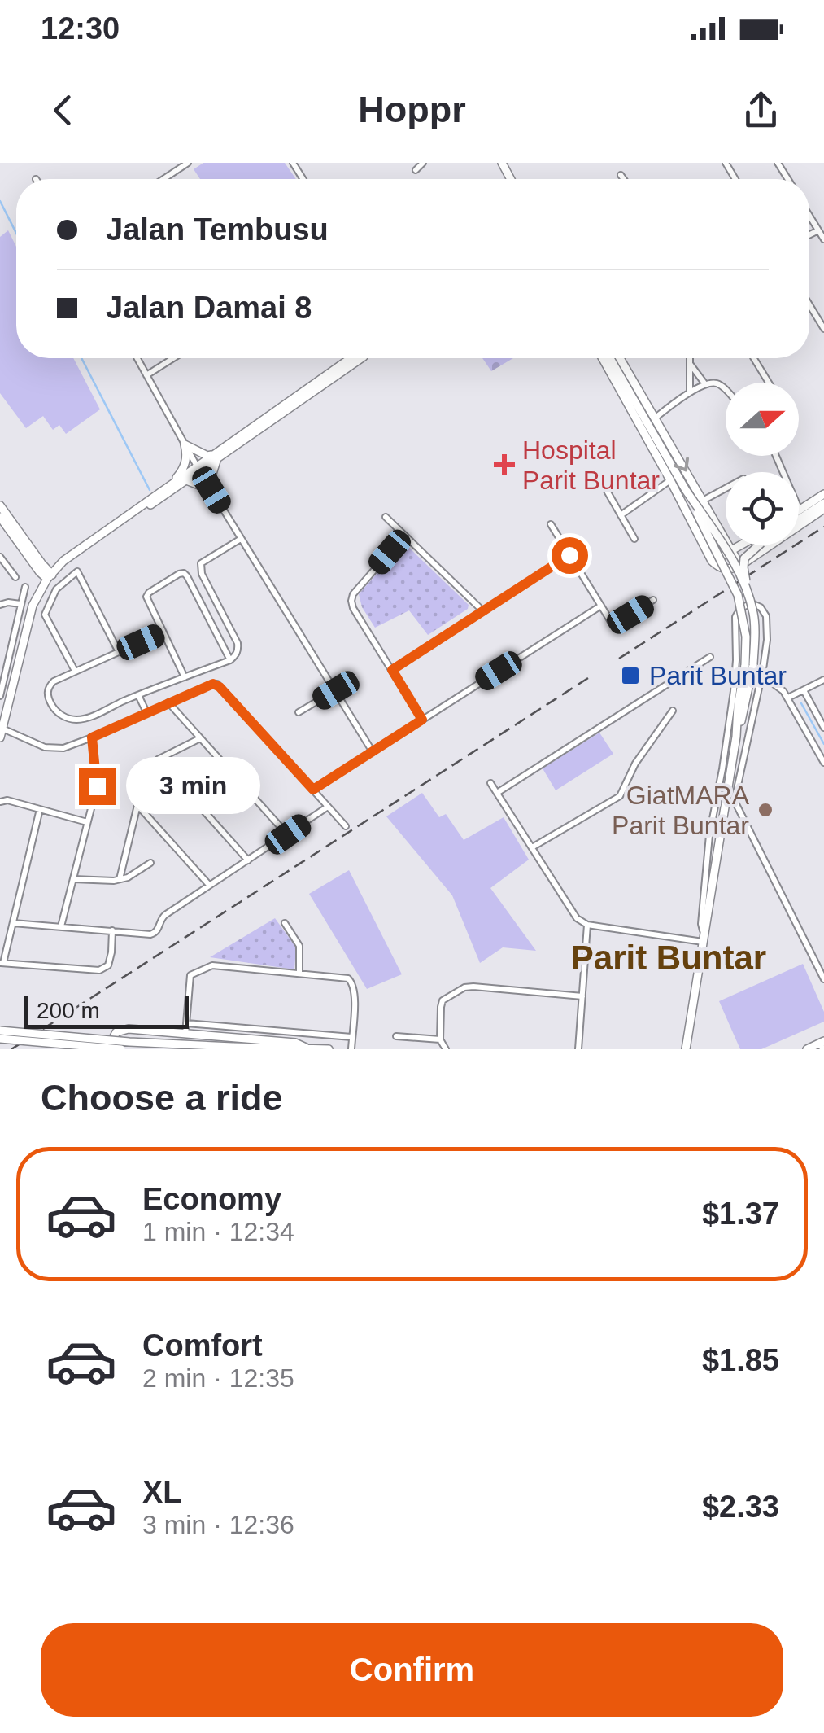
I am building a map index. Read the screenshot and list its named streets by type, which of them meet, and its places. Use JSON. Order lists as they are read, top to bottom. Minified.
{"districts":["Parit Buntar"],"places":{"health":["Hospital Parit Buntar"],"transit":["Parit Buntar"],"other":["GiatMARA Parit Buntar"]},"scale_bar":"200 m","north":"right","page":{"status":"12:30","header":"Hoppr","banner":["Jalan Tembusu","Jalan Damai 8"],"bubble":"3 min","scale":"200 m","heading":"Choose a ride","list":[{"name":"Economy","note":"1 min · 12:34","value":"$1.37"},{"name":"Comfort","note":"2 min · 12:35","value":"$1.85"},{"name":"XL","note":"3 min · 12:36","value":"$2.33"}],"buttons":"Confirm"}}
